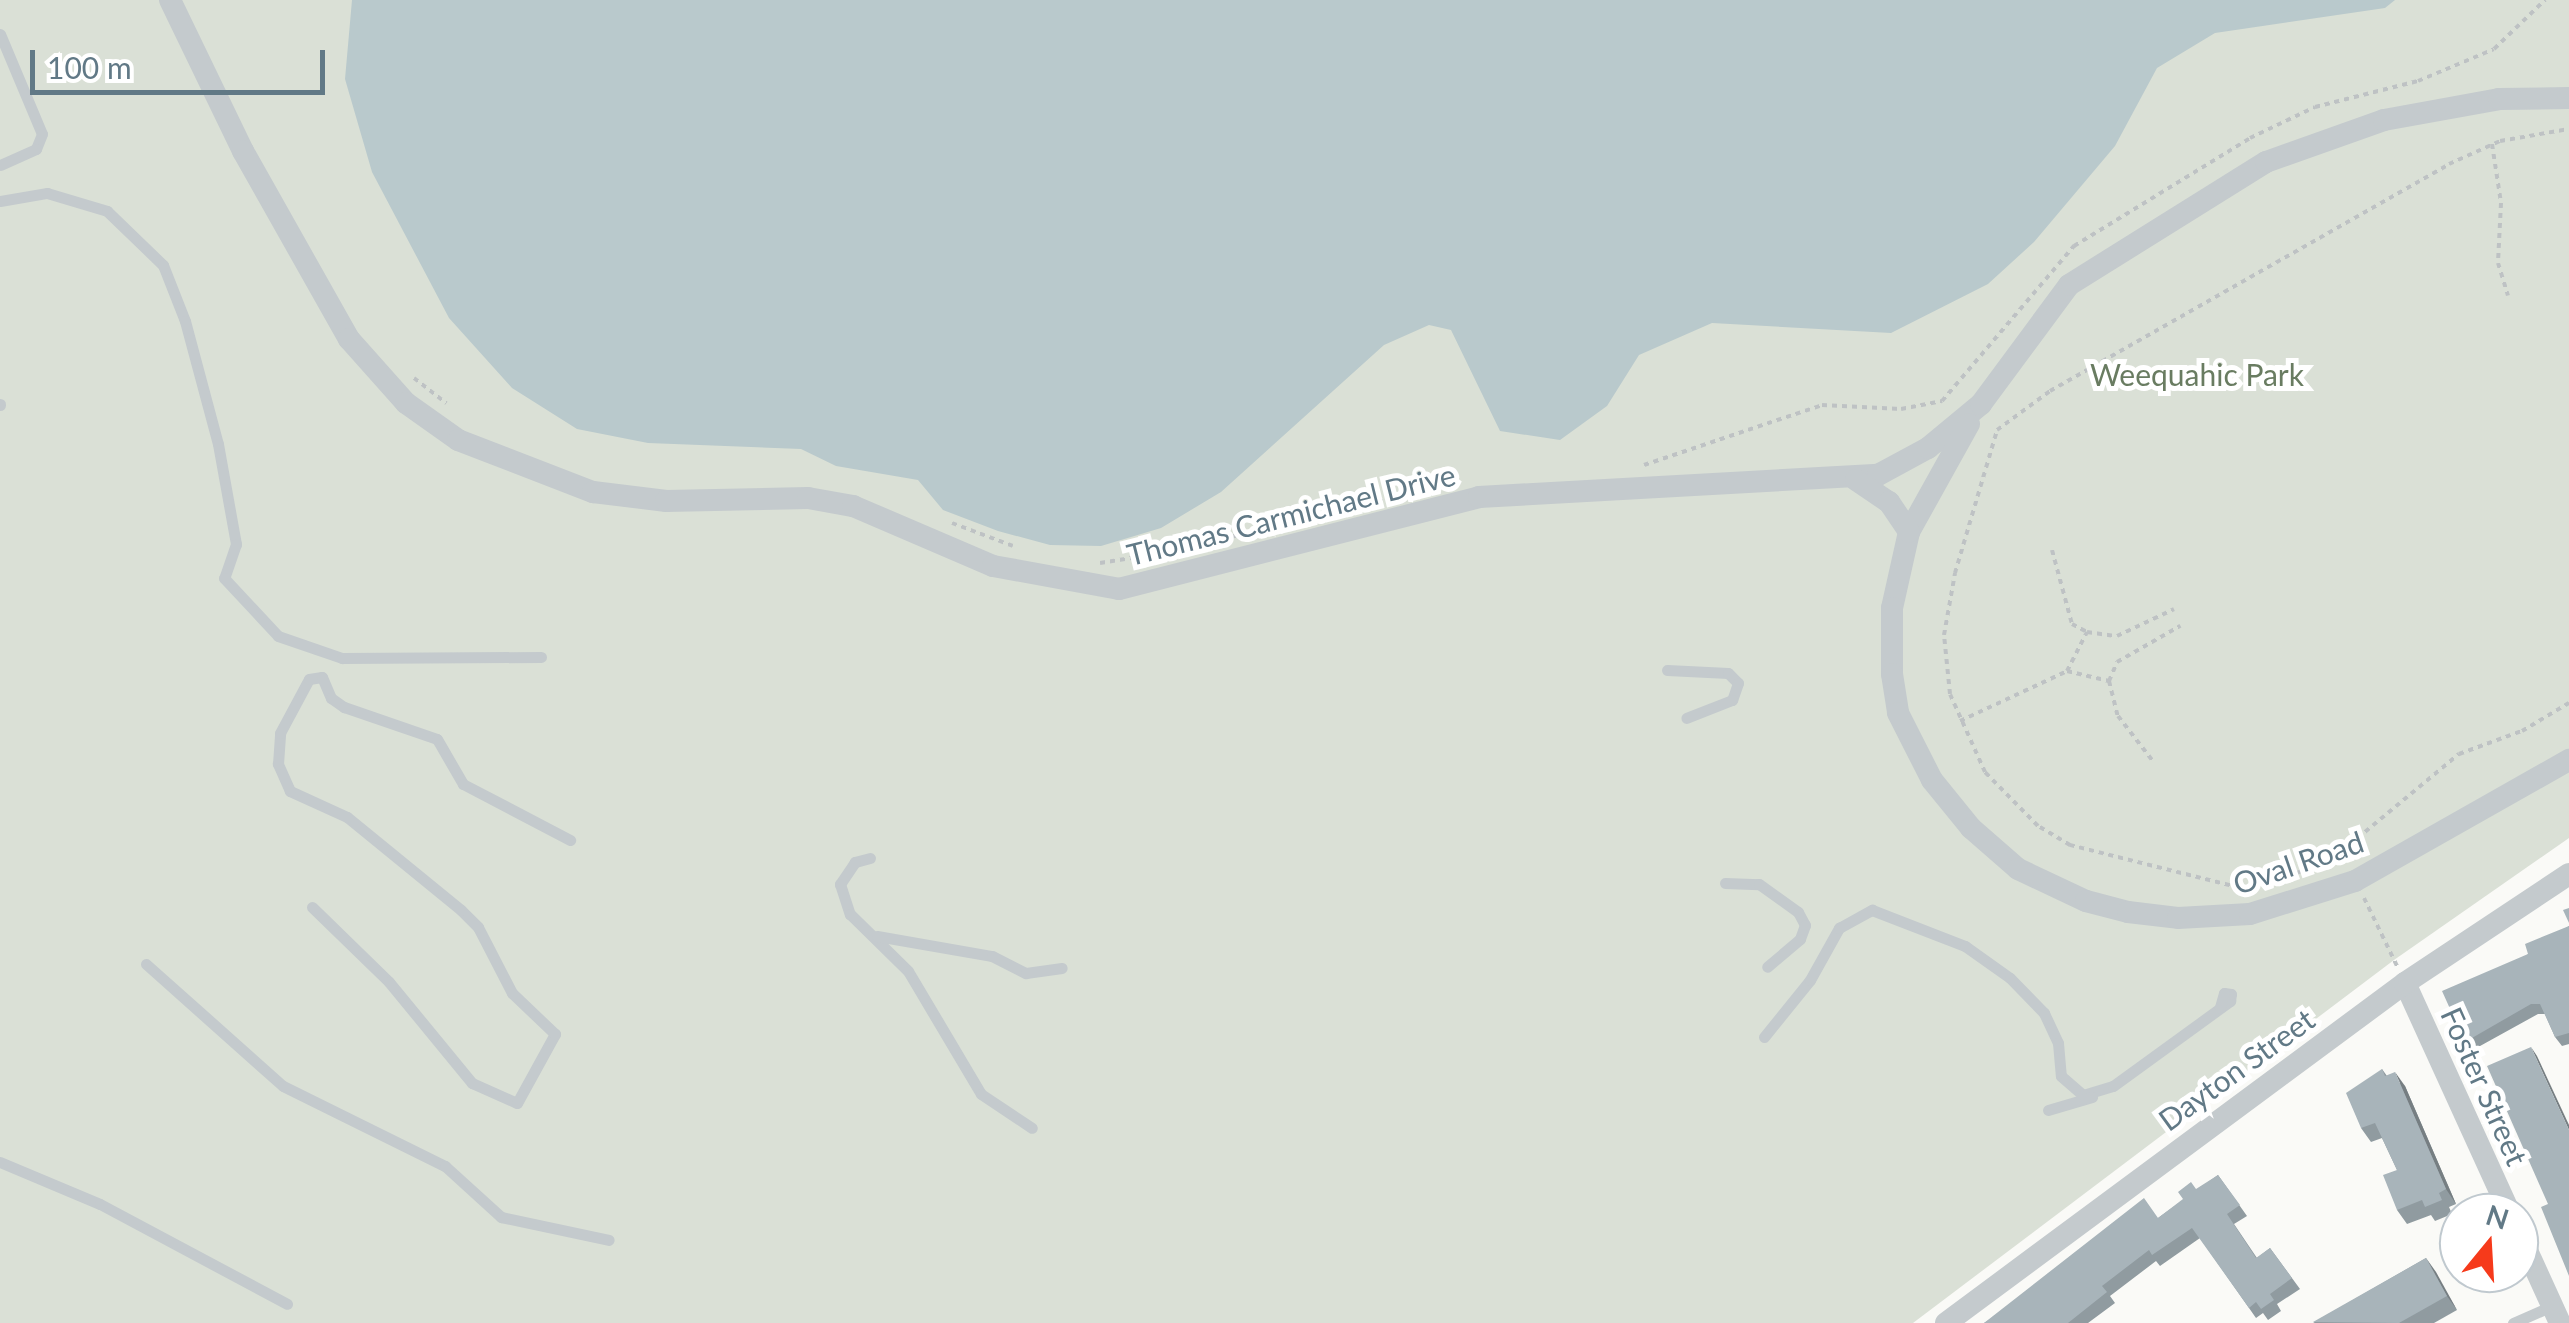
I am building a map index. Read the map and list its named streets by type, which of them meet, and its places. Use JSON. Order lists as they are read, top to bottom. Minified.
{"streets":{"street":["Thomas Carmichael Drive","Oval Road","Dayton Street","Foster Street"]},"crossings":[["Thomas Carmichael Drive","Oval Road"],["Dayton Street","Foster Street"]],"parks":["Weequahic Park"],"scale_bar":"100 m","north":"top"}
